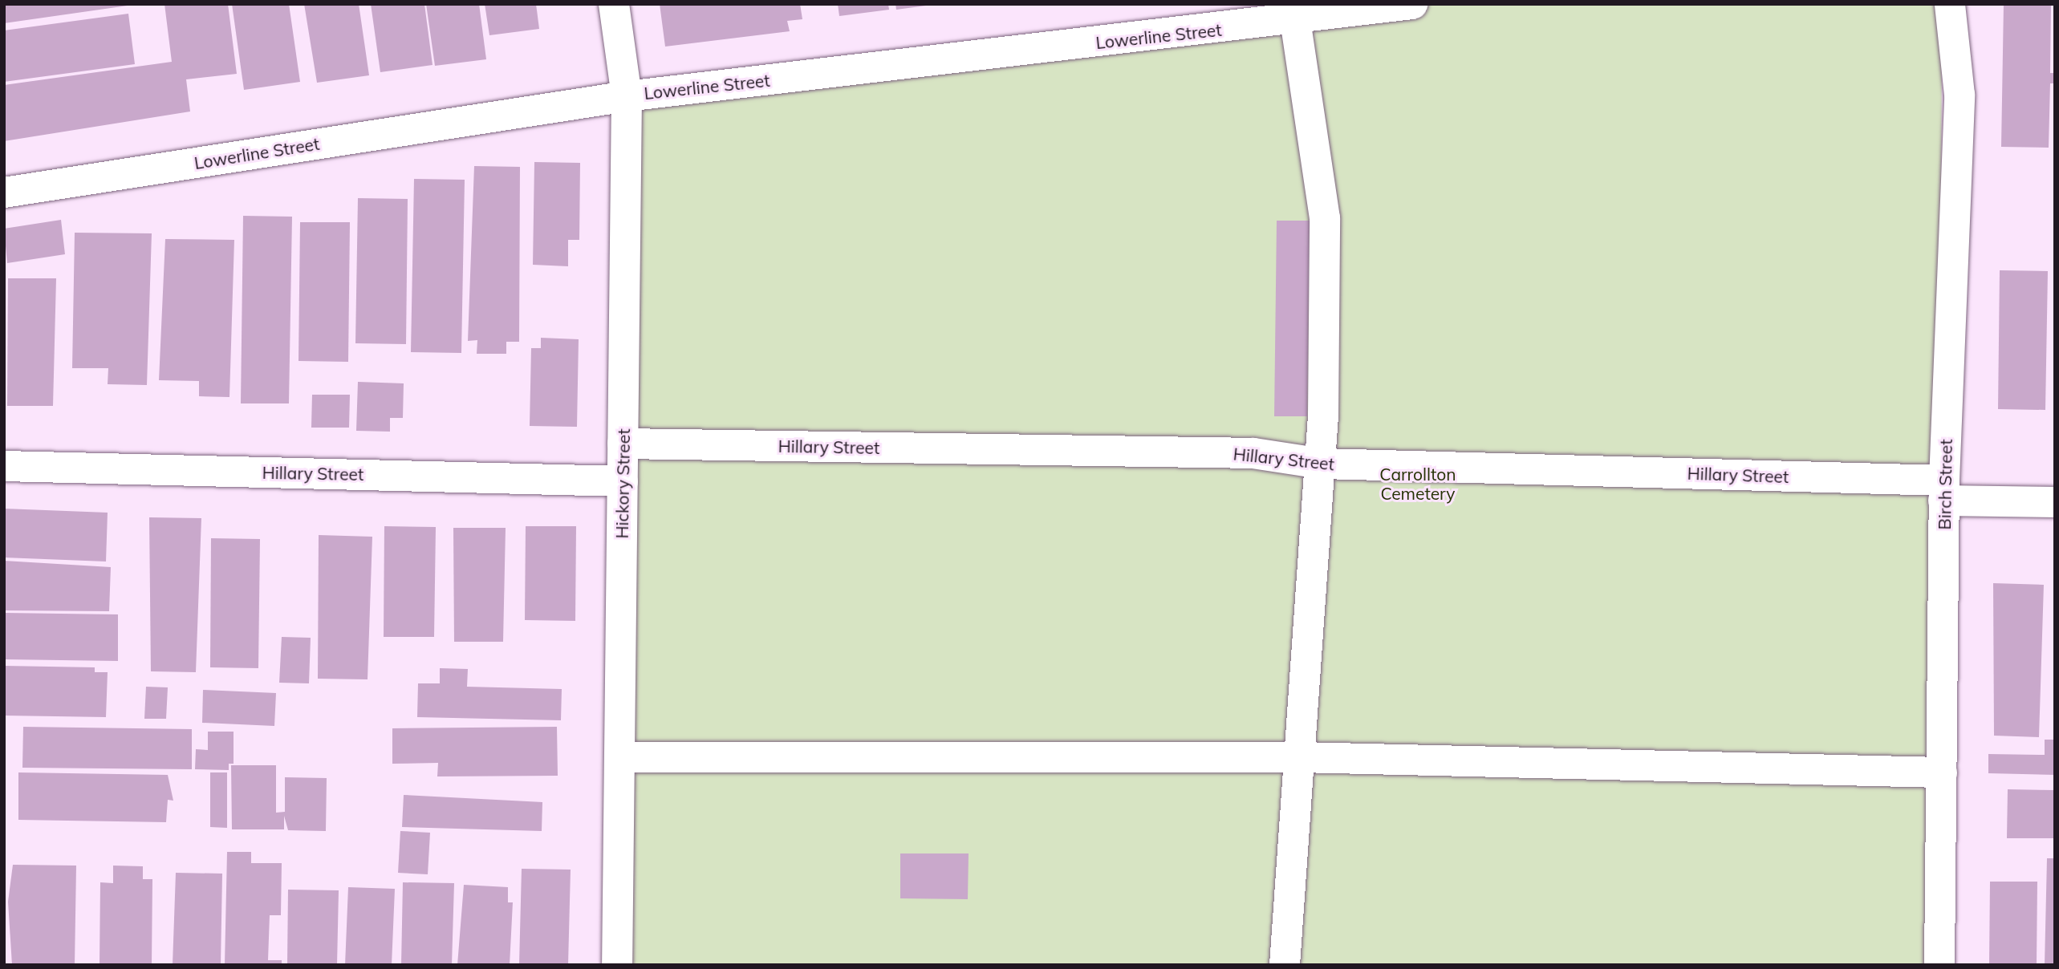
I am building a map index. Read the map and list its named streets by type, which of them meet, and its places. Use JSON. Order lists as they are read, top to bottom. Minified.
{"streets":{"street":["Lowerline Street","Hillary Street","Hickory Street","Birch Street"]},"crossings":[["Lowerline Street","Hickory Street"],["Hillary Street","Hickory Street"],["Hillary Street","Birch Street"]],"parks":["Carrollton Cemetery"]}
